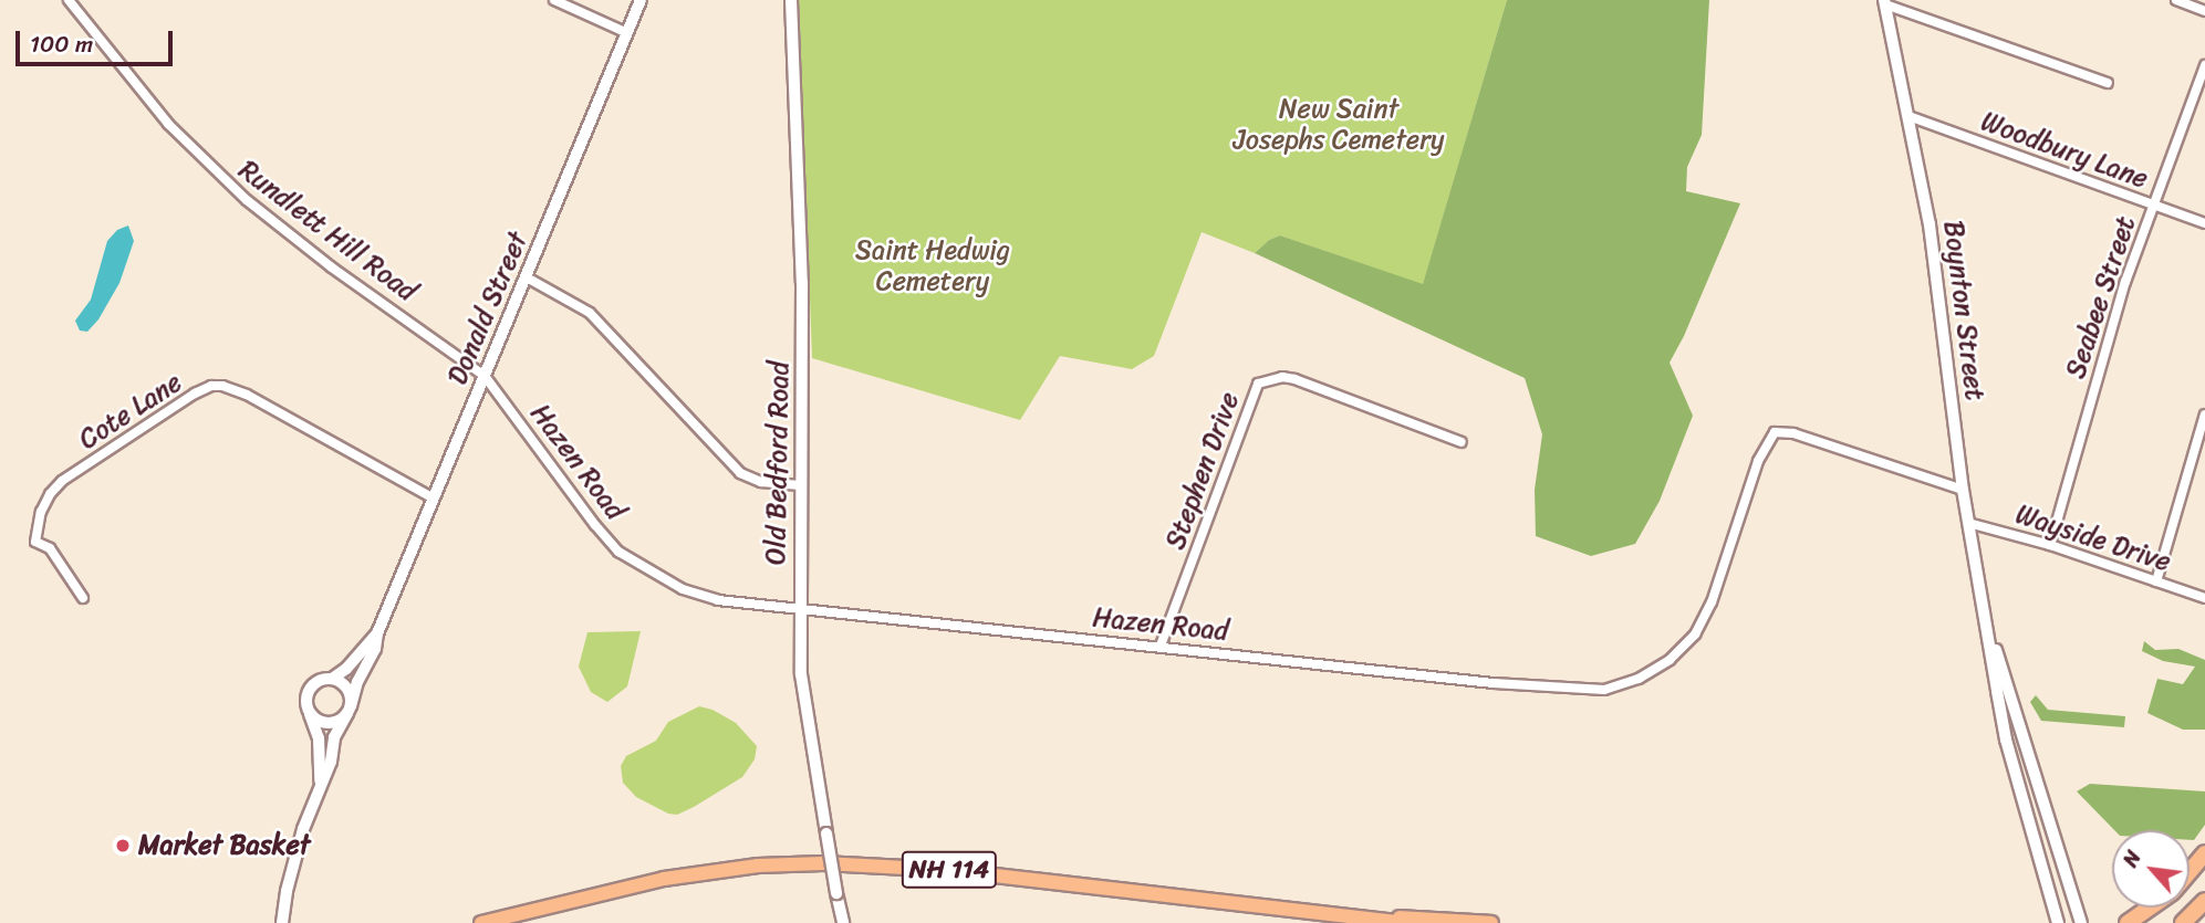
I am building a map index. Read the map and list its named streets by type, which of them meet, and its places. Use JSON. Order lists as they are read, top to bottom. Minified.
{"streets":{"main road":["NH 114"],"street":["Woodbury Lane","Rundlett Hill Road","Seabee Street","Donald Street","Boynton Street","Cote Lane","Hazen Road","Old Bedford Road","Stephen Drive","Wayside Drive"]},"crossings":[["Woodbury Lane","Seabee Street"],["Woodbury Lane","Boynton Street"],["Rundlett Hill Road","Donald Street"],["Rundlett Hill Road","Hazen Road"],["Seabee Street","Wayside Drive"],["Donald Street","Cote Lane"],["Donald Street","Hazen Road"],["Boynton Street","Hazen Road"],["Boynton Street","Wayside Drive"],["Hazen Road","Old Bedford Road"],["Hazen Road","Stephen Drive"]],"parks":["New Saint Josephs Cemetery","Saint Hedwig Cemetery"],"places":["Market Basket"],"scale_bar":"100 m","north":"top left"}
